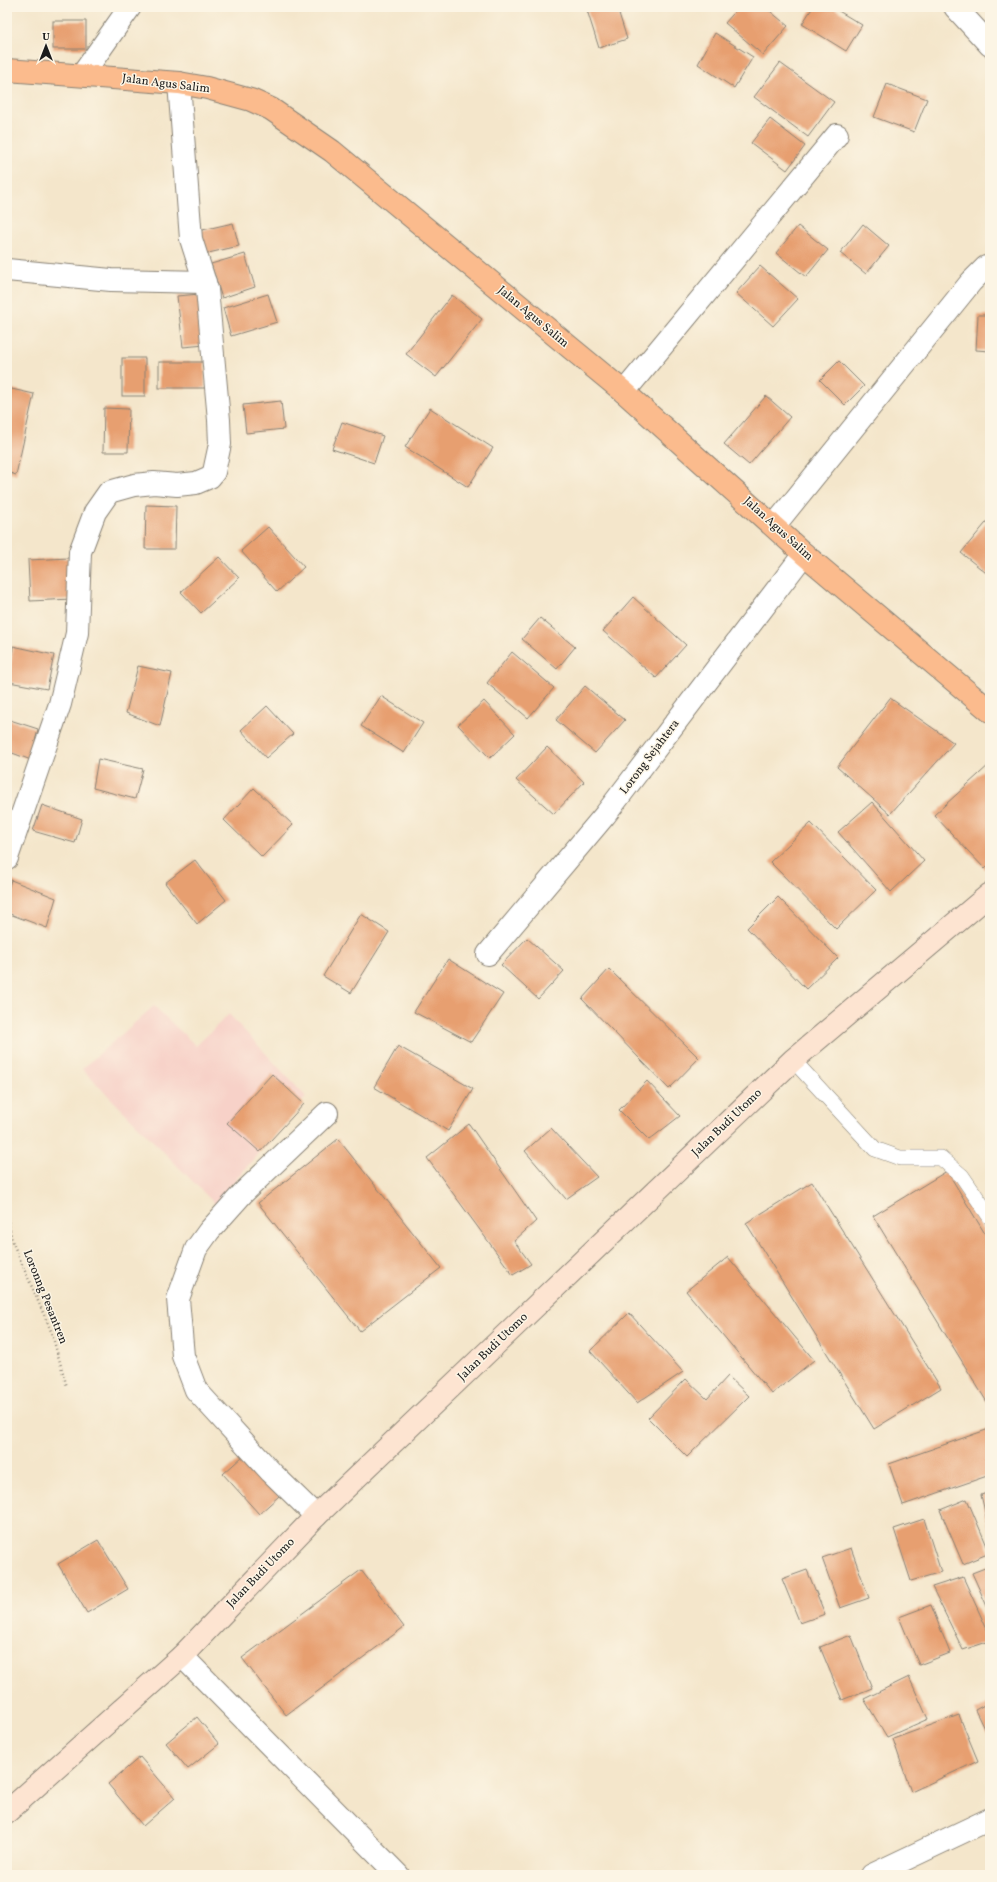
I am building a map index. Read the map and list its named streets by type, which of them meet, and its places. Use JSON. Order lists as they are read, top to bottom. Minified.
{"streets":{"main road":["Jalan Agus Salim","Jalan Budi Utomo"],"street":["Lorong Sejahtera"],"path":["Loronng Pesantren"]},"crossings":[["Jalan Agus Salim","Lorong Sejahtera"]],"north":"top"}
